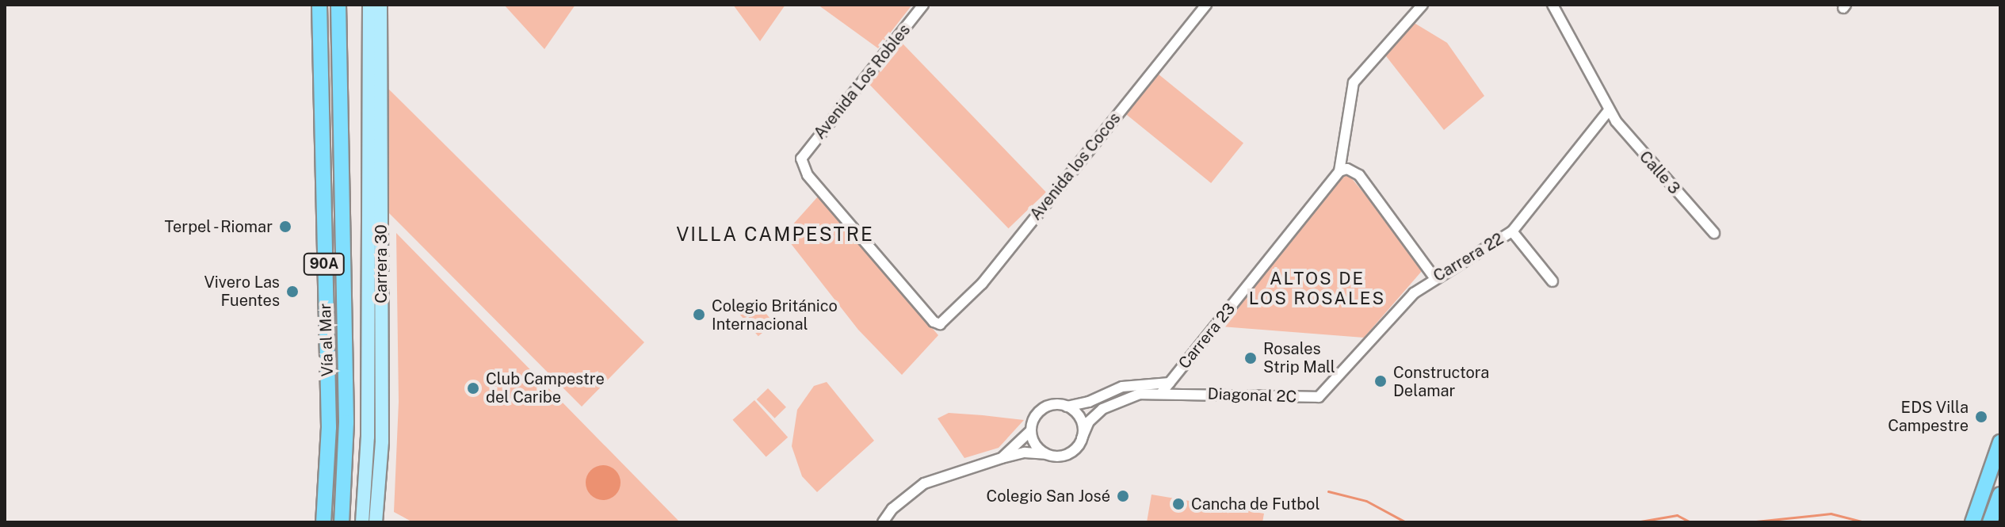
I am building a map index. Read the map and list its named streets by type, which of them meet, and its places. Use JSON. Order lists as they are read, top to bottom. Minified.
{"streets":{"highway":["90A","Vía al Mar"],"main road":["Carrera 30"],"street":["Avenida Los Robles","Avenida los Cocos","Calle 3","Carrera 22","Carrera 23","Diagonal 2C"]},"crossings":[["Avenida Los Robles","Avenida los Cocos"],["Calle 3","Carrera 22"],["Carrera 22","Diagonal 2C"],["Carrera 23","Diagonal 2C"]],"districts":["VILLA CAMPESTRE","ALTOS DE LOS ROSALES"],"places":["Terpel - Riomar","Vivero Las Fuentes","Colegio Británico Internacional","Rosales Strip Mall","Constructora Delamar","Club Campestre del Caribe","EDS Villa Campestre","Colegio San José","Cancha de Futbol"]}
